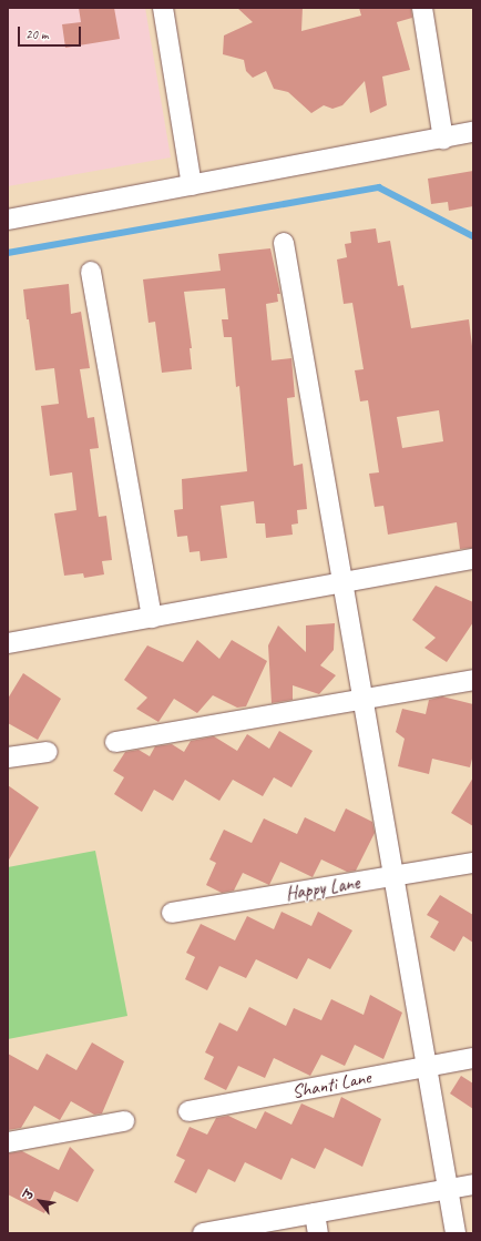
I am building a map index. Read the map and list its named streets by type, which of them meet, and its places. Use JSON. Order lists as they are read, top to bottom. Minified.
{"streets":{"street":["Happy Lane","Shanti Lane"]},"scale_bar":"20 m","north":"top left"}
